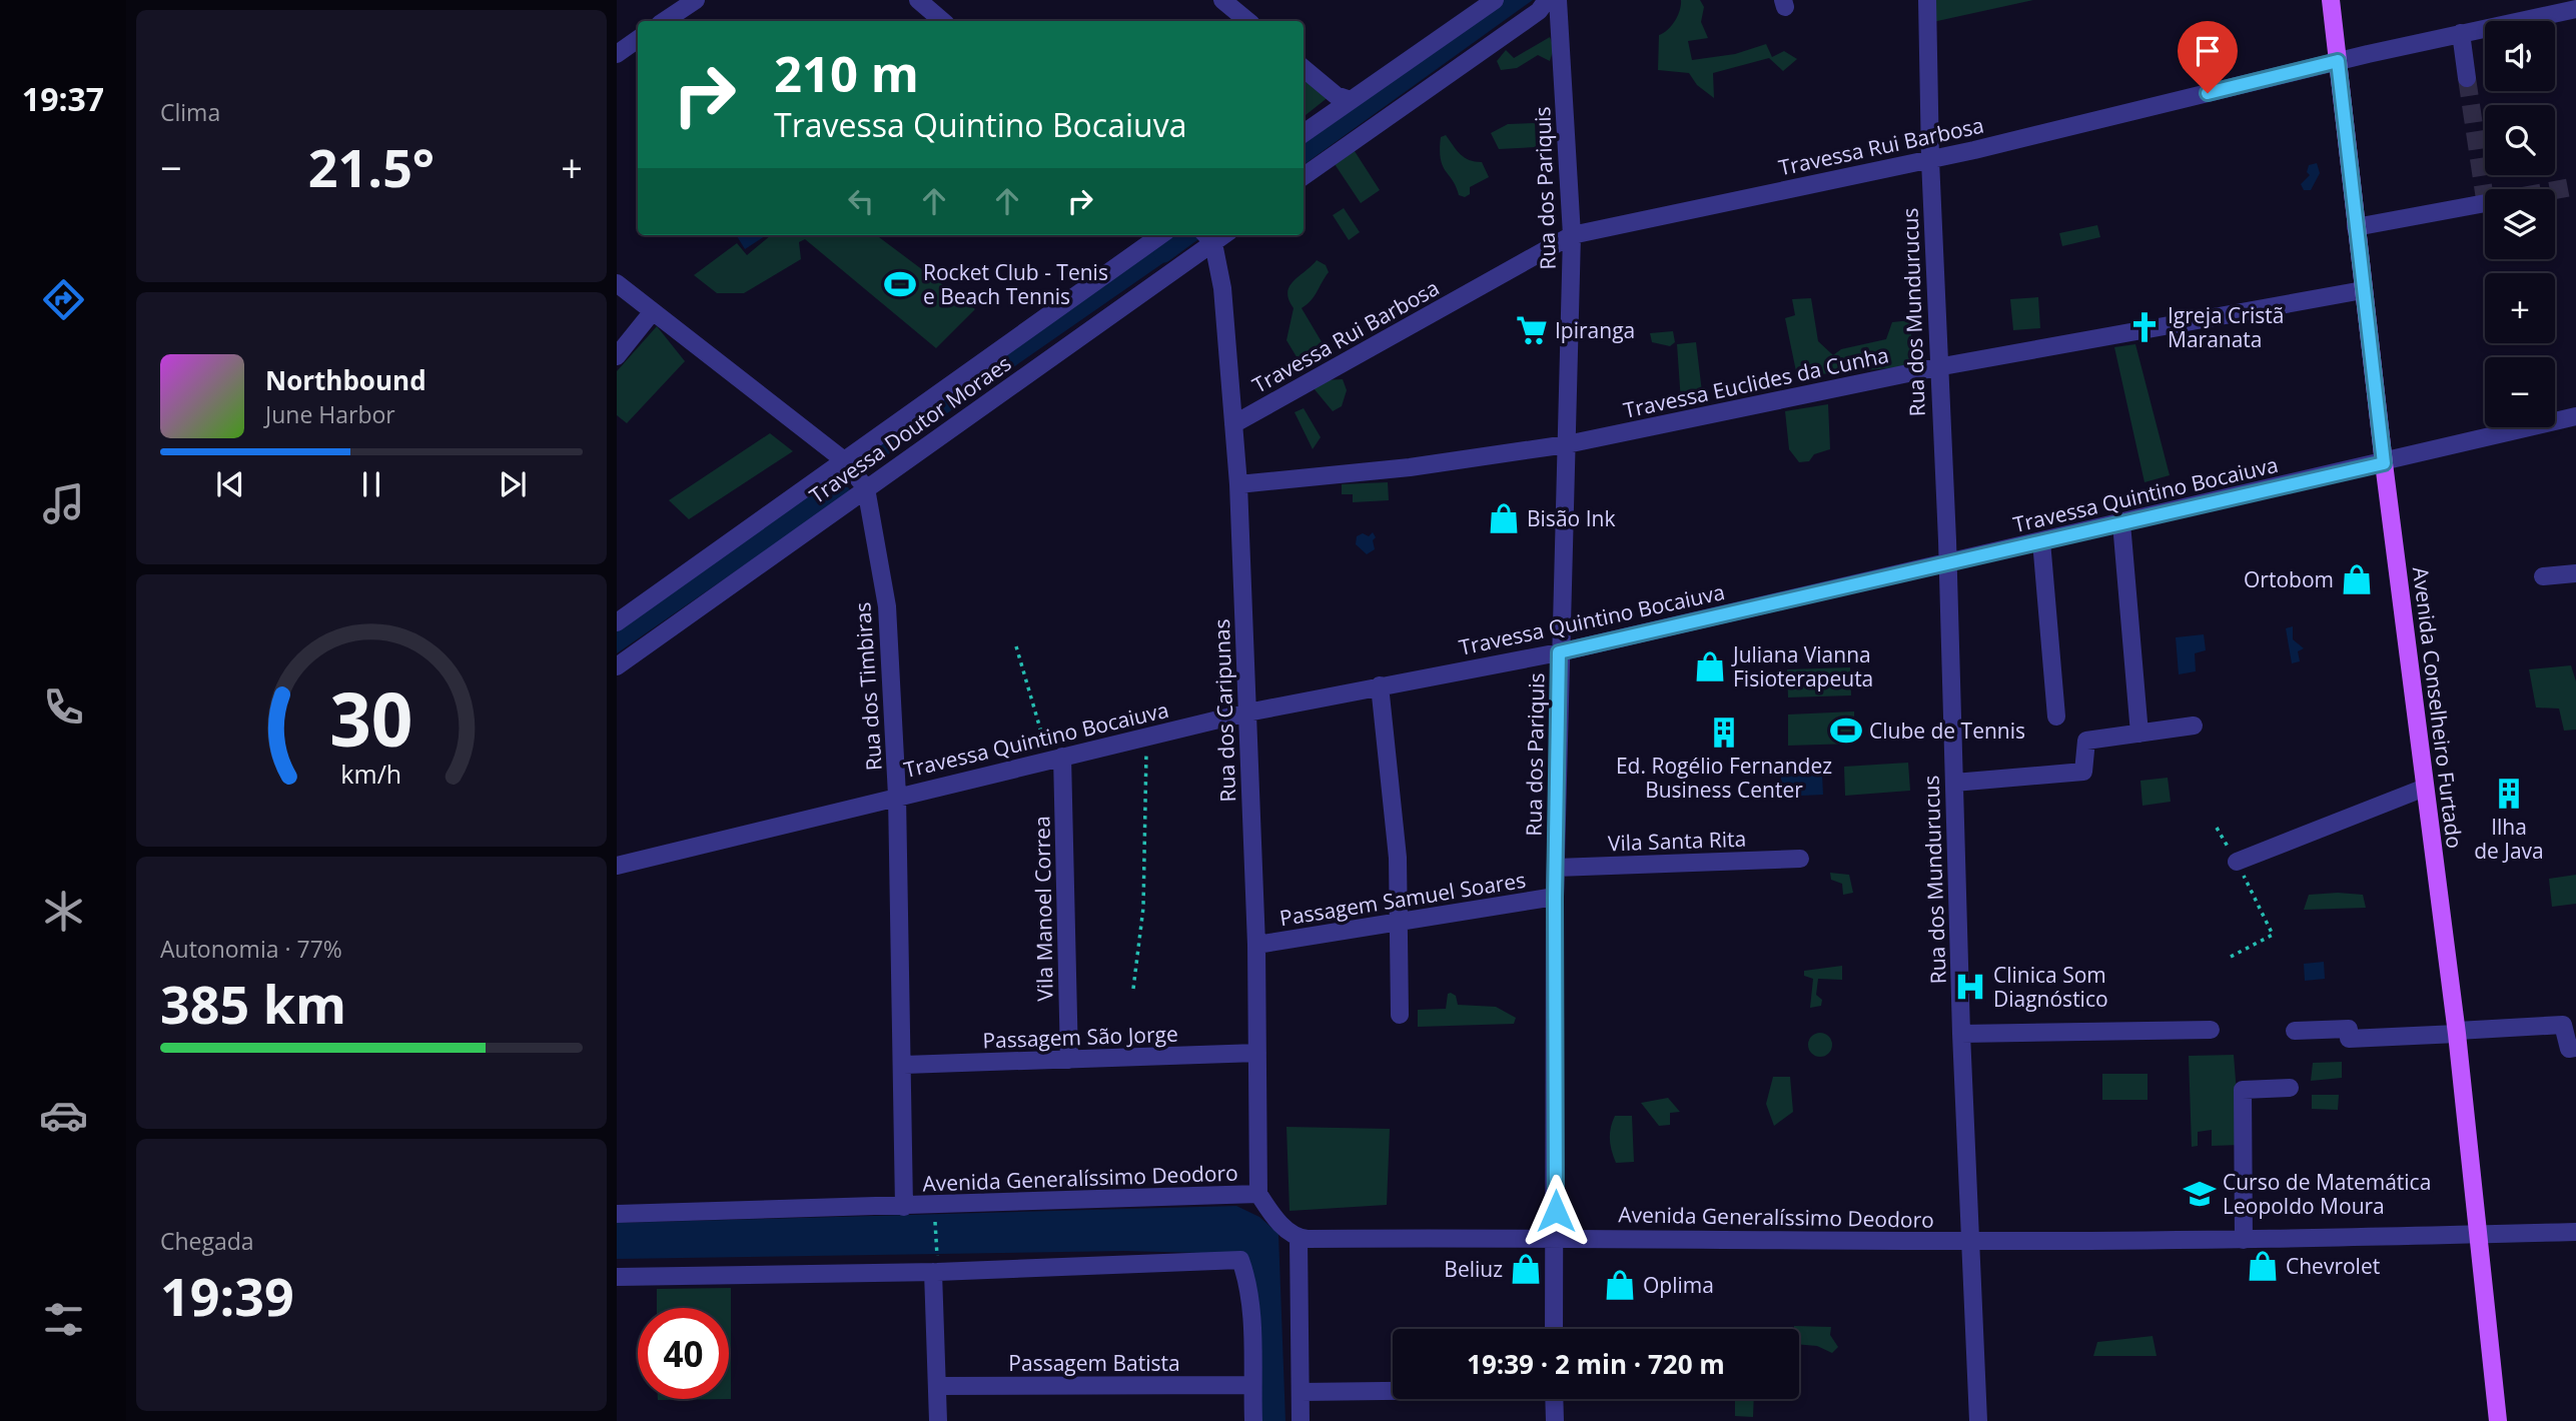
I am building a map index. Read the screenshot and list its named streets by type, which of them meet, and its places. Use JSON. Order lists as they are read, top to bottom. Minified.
{"streets":{"main road":["Avenida Conselheiro Furtado"],"street":["Travessa Rui Barbosa","Rua dos Pariquis","Rua dos Mundurucus","Travessa Euclides da Cunha","Travessa Doutor Moraes","Travessa Quintino Bocaiuva","Rua dos Timbiras","Rua dos Caripunas","Vila Santa Rita","Passagem Samuel Soares","Vila Manoel Correa","Passagem São Jorge","Avenida Generalíssimo Deodoro","Passagem Batista"]},"crossings":[["Travessa Rui Barbosa","Rua dos Pariquis"],["Travessa Rui Barbosa","Rua dos Mundurucus"],["Travessa Rui Barbosa","Avenida Conselheiro Furtado"],["Travessa Rui Barbosa","Rua dos Caripunas"],["Rua dos Pariquis","Travessa Euclides da Cunha"],["Rua dos Pariquis","Travessa Quintino Bocaiuva"],["Rua dos Pariquis","Vila Santa Rita"],["Rua dos Pariquis","Passagem Samuel Soares"],["Rua dos Pariquis","Avenida Generalíssimo Deodoro"],["Rua dos Mundurucus","Travessa Euclides da Cunha"],["Rua dos Mundurucus","Travessa Quintino Bocaiuva"],["Rua dos Mundurucus","Avenida Generalíssimo Deodoro"],["Travessa Euclides da Cunha","Avenida Conselheiro Furtado"],["Travessa Euclides da Cunha","Rua dos Caripunas"],["Travessa Doutor Moraes","Rua dos Timbiras"],["Travessa Doutor Moraes","Rua dos Caripunas"],["Travessa Quintino Bocaiuva","Rua dos Timbiras"],["Travessa Quintino Bocaiuva","Avenida Conselheiro Furtado"],["Travessa Quintino Bocaiuva","Rua dos Caripunas"],["Travessa Quintino Bocaiuva","Vila Manoel Correa"],["Rua dos Timbiras","Passagem São Jorge"],["Rua dos Timbiras","Avenida Generalíssimo Deodoro"],["Avenida Conselheiro Furtado","Avenida Generalíssimo Deodoro"],["Rua dos Caripunas","Passagem Samuel Soares"],["Rua dos Caripunas","Passagem São Jorge"],["Rua dos Caripunas","Avenida Generalíssimo Deodoro"],["Vila Manoel Correa","Passagem São Jorge"]],"places":{"sports":["Rocket Club - Tenis e Beach Tennis","Clube de Tennis"],"church":["Igreja Cristã Maranata"],"supermarket":["Ipiranga"],"shop":["Bisão Ink","Ortobom","Juliana Vianna Fisioterapeuta","Chevrolet","Beliuz","Oplima"],"building":["Ed. Rogélio Fernandez Business Center","Ilha de Java"],"hospital":["Clinica Som Diagnóstico"],"school or university":["Curso de Matemática Leopoldo Moura"]},"page":{"tabs":"19:37","tile":["Clima",["Autonomia · 77%","385 km"],["Chegada","19:39"]],"map_buttons":["+","−"],"turn":["210 m","Travessa Quintino Bocaiuva"],"heat":["−","21.5°","+"],"song":["Northbound","June Harbor"],"limit":"40","trip":"19:39 · 2 min · 720 m","gauge":["30","km/h"]}}
